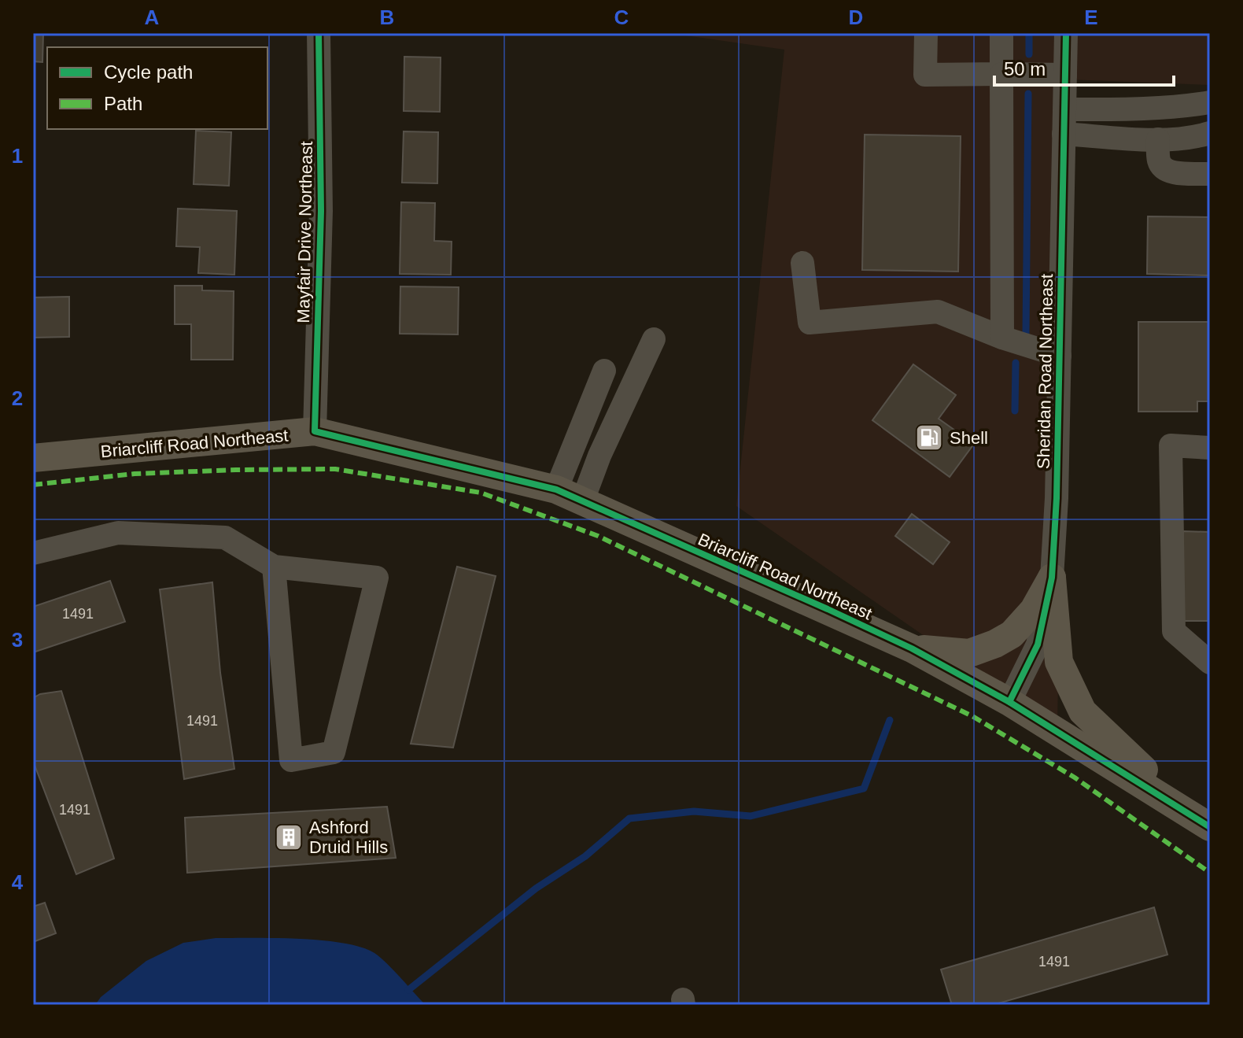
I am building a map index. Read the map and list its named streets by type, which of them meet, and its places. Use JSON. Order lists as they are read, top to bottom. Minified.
{"streets":{"main road":["Briarcliff Road Northeast"],"street":["Mayfair Drive Northeast","Sheridan Road Northeast"]},"crossings":[["Mayfair Drive Northeast","Briarcliff Road Northeast"],["Sheridan Road Northeast","Briarcliff Road Northeast"]],"places":{"fuel station":["Shell"],"building":["Ashford Druid Hills"]},"house_numbers":["1491","1491","1491","1491"],"legend":["Cycle path","Path"],"scale_bar":"50 m","grid":{"columns":["A","B","C","D","E"],"rows":["1","2","3","4"]}}
